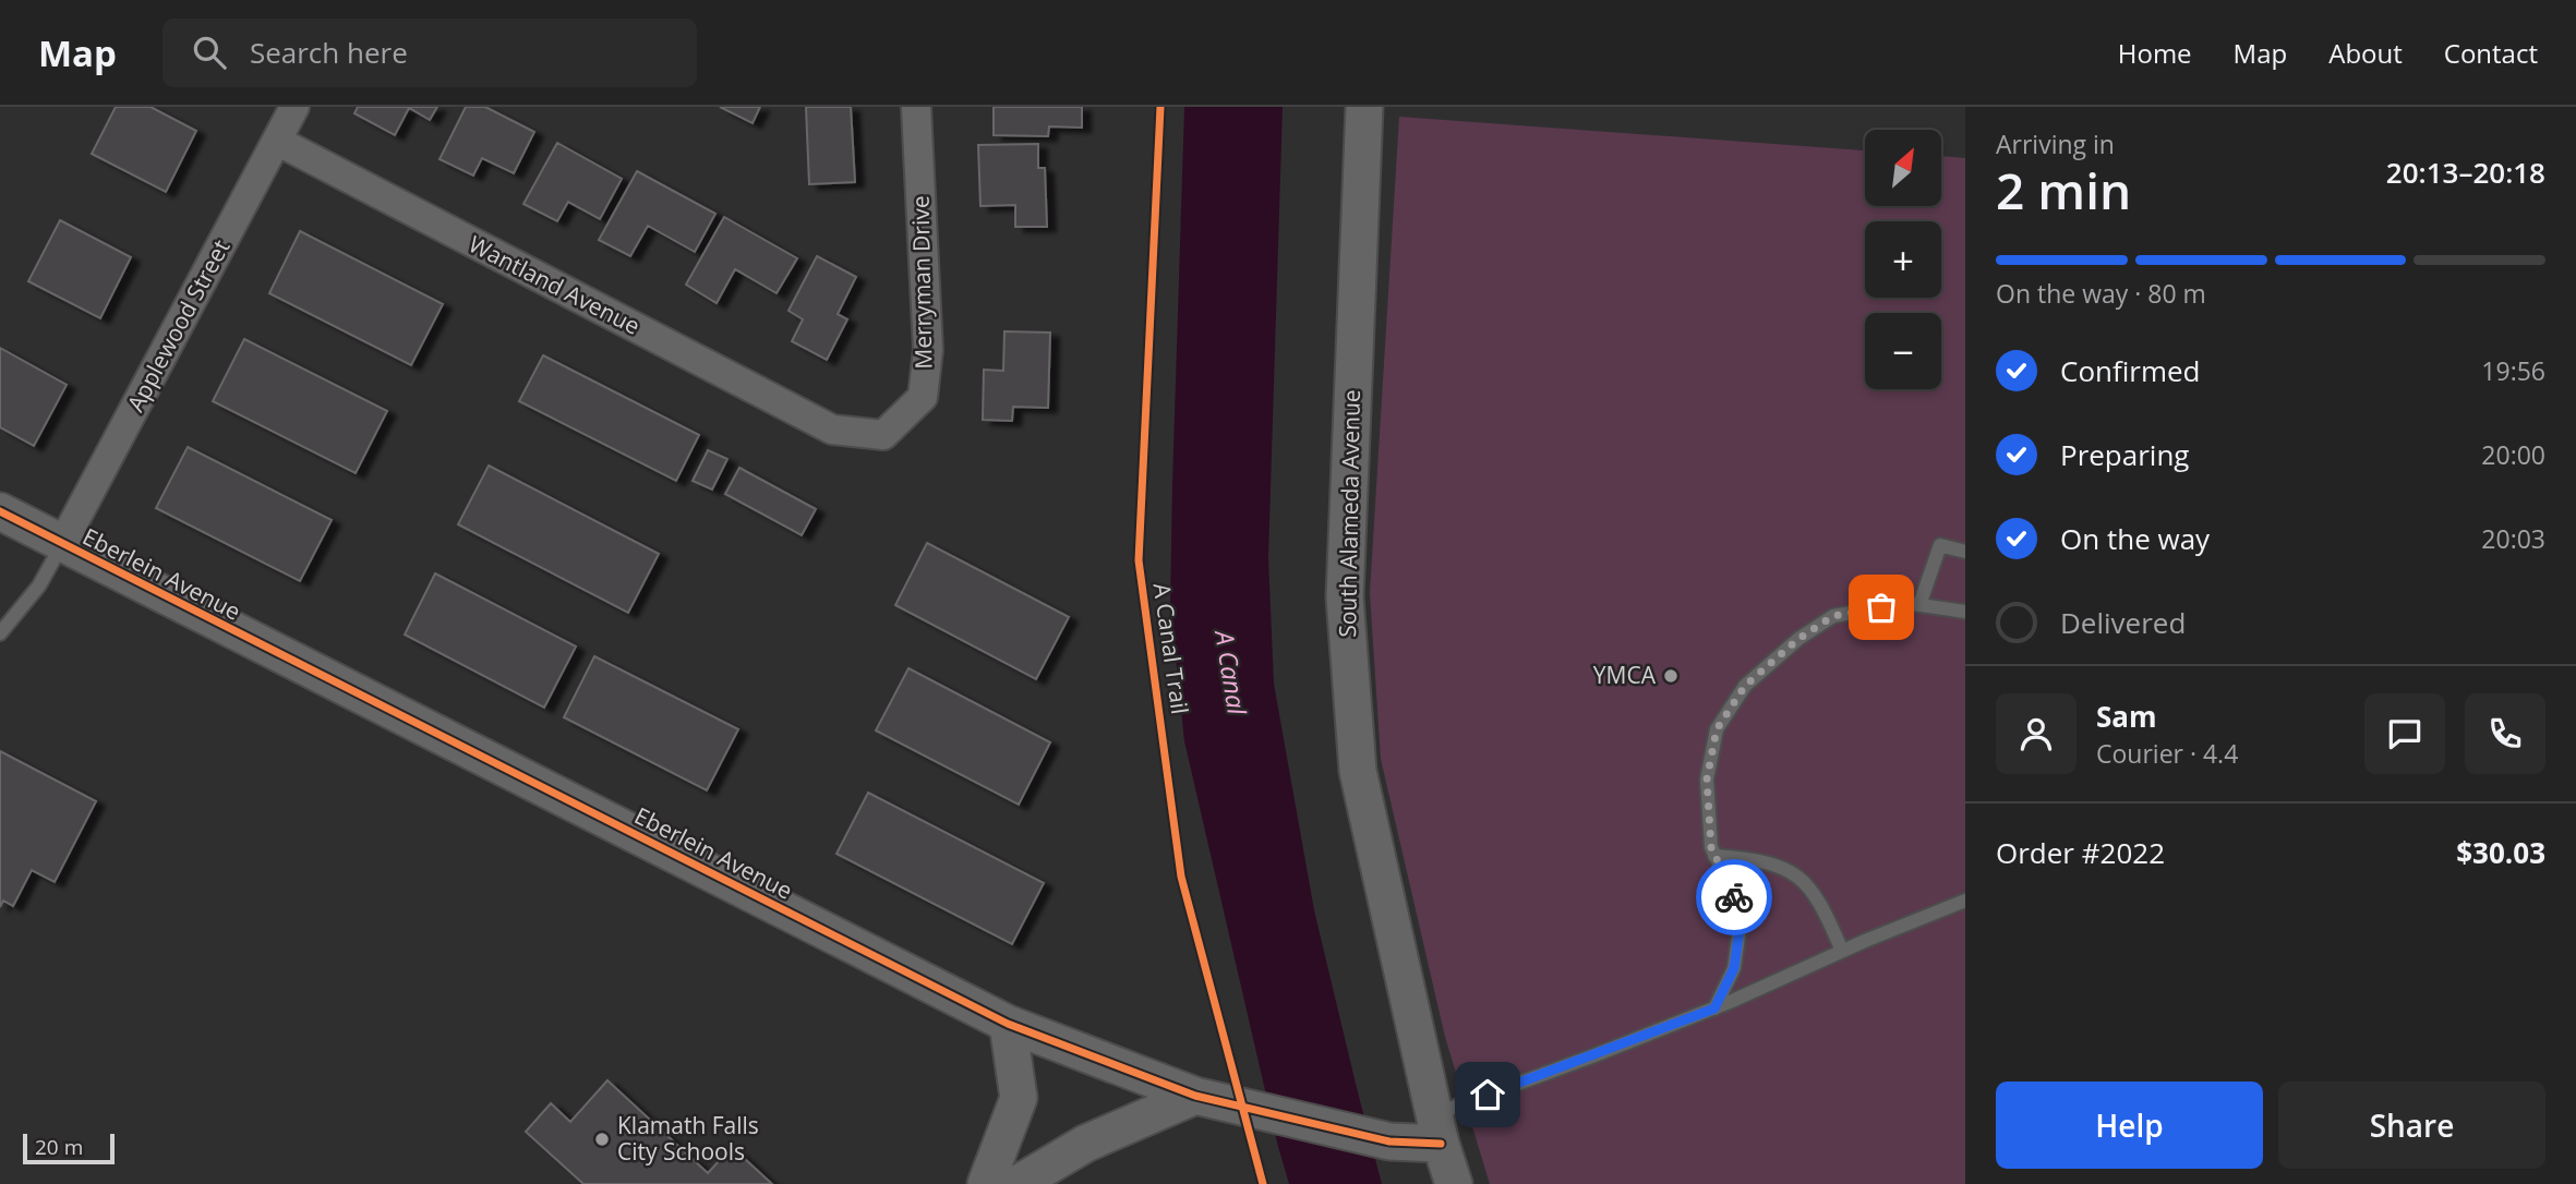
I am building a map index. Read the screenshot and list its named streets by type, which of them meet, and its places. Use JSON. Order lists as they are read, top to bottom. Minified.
{"streets":{"street":["Merryman Drive","Wantland Avenue","Applewood Street","South Alameda Avenue","Eberlein Avenue"],"cycle path":["A Canal Trail"]},"crossings":[["Merryman Drive","Wantland Avenue"],["Wantland Avenue","Applewood Street"],["Applewood Street","Eberlein Avenue"],["South Alameda Avenue","Eberlein Avenue"]],"water":["A Canal"],"places":["YMCA","Klamath Falls City Schools"],"scale_bar":"20 m","north":"top right","page":{"header":"Map","search":"Search here","nav":["Home","Map","About","Contact"],"heading":["2 min","Arriving in","20:13–20:18"],"panel":["Sam","Courier · 4.4","Order #2022","$30.03"],"map_buttons":["+","−"],"bar":"On the way · 80 m","list":[["Confirmed","19:56"],["Preparing","20:00"],["On the way","20:03"],"Delivered"],"buttons":["Help","Share"],"scale":"20 m"}}
